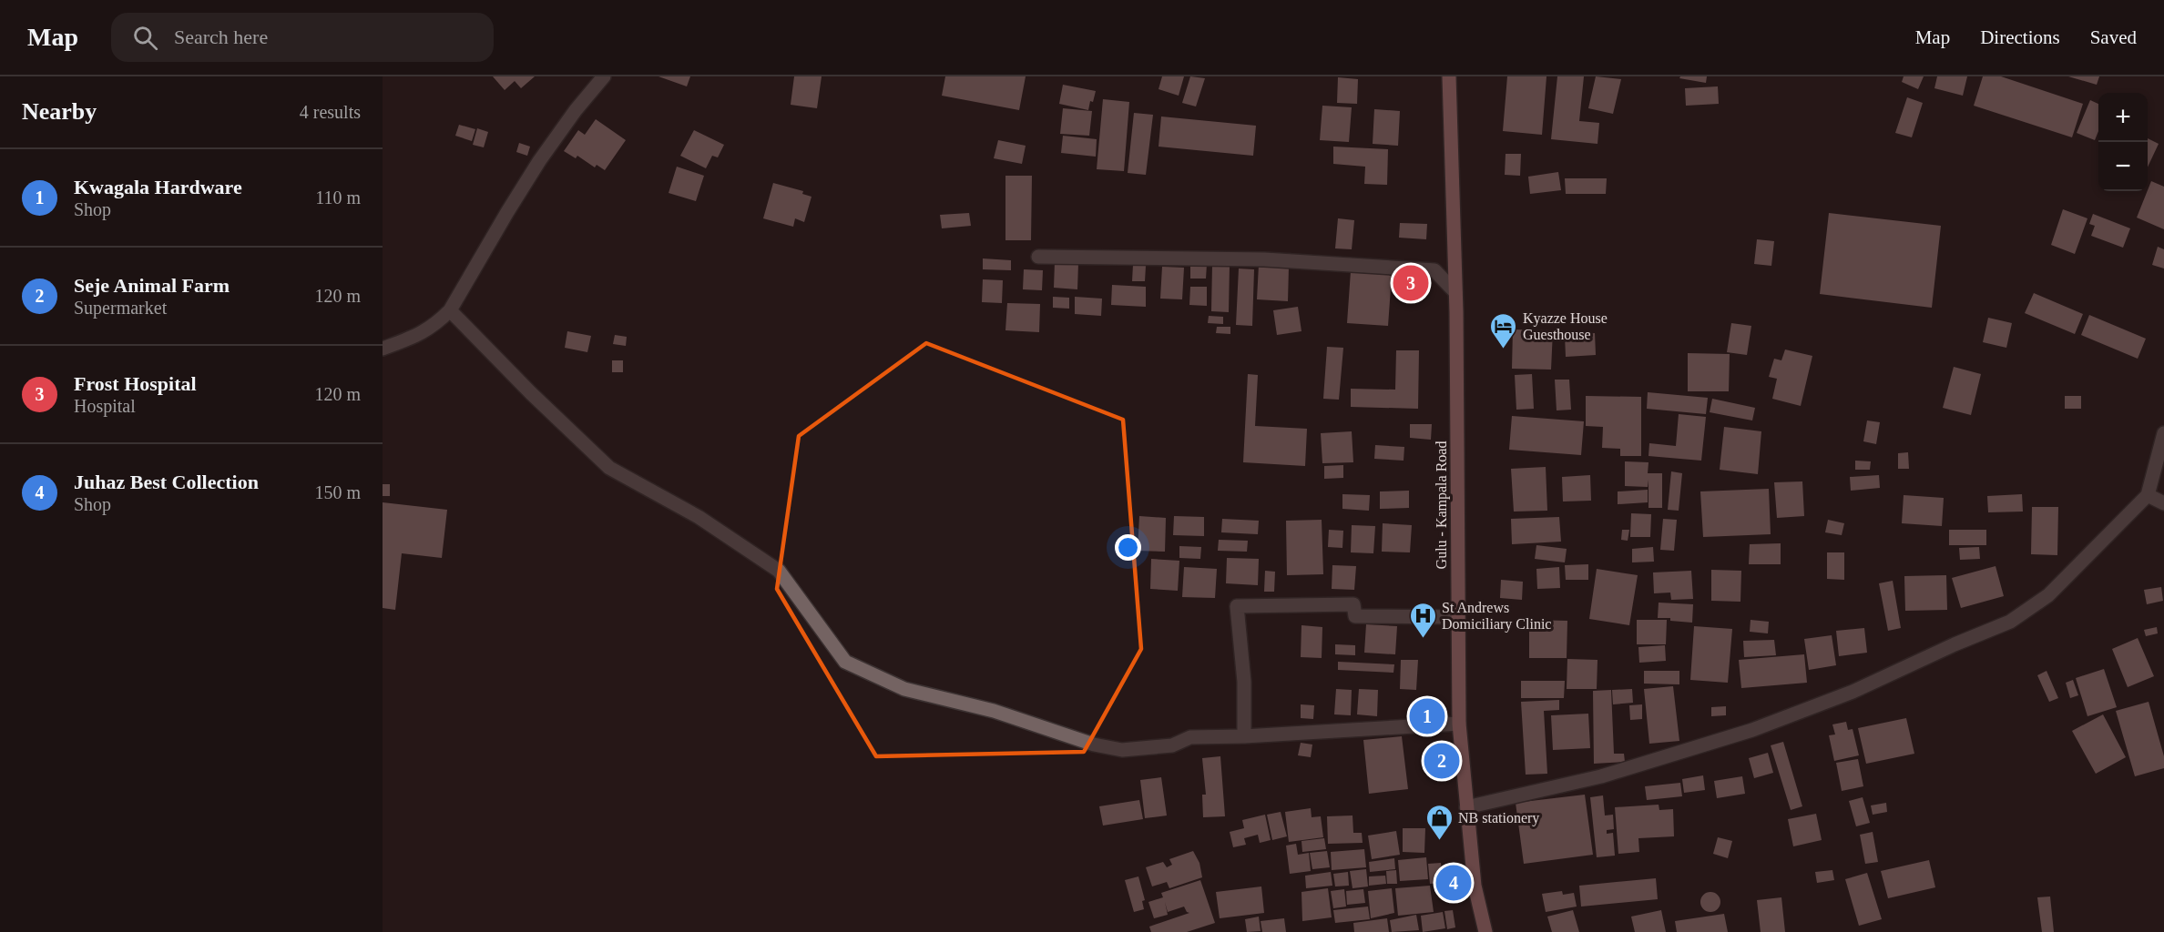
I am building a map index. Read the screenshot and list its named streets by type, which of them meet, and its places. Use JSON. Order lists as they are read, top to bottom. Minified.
{"streets":{"main road":["Gulu - Kampala Road"]},"places":{"hotel":["Kyazze House Guesthouse"],"hospital":["St Andrews Domiciliary Clinic"],"shop":["NB stationery"]},"page":{"header":"Map","search":"Search here","nav":["Map","Directions","Saved"],"heading":["Nearby","4 results"],"map_buttons":["+","−"],"list":[{"mark":"1","name":"Kwagala Hardware","note":"Shop","value":"110 m"},{"mark":"2","name":"Seje Animal Farm","note":"Supermarket","value":"120 m"},{"mark":"3","name":"Frost Hospital","note":"Hospital","value":"120 m"},{"mark":"4","name":"Juhaz Best Collection","note":"Shop","value":"150 m"}],"pins":["3","1","2","4"]}}
